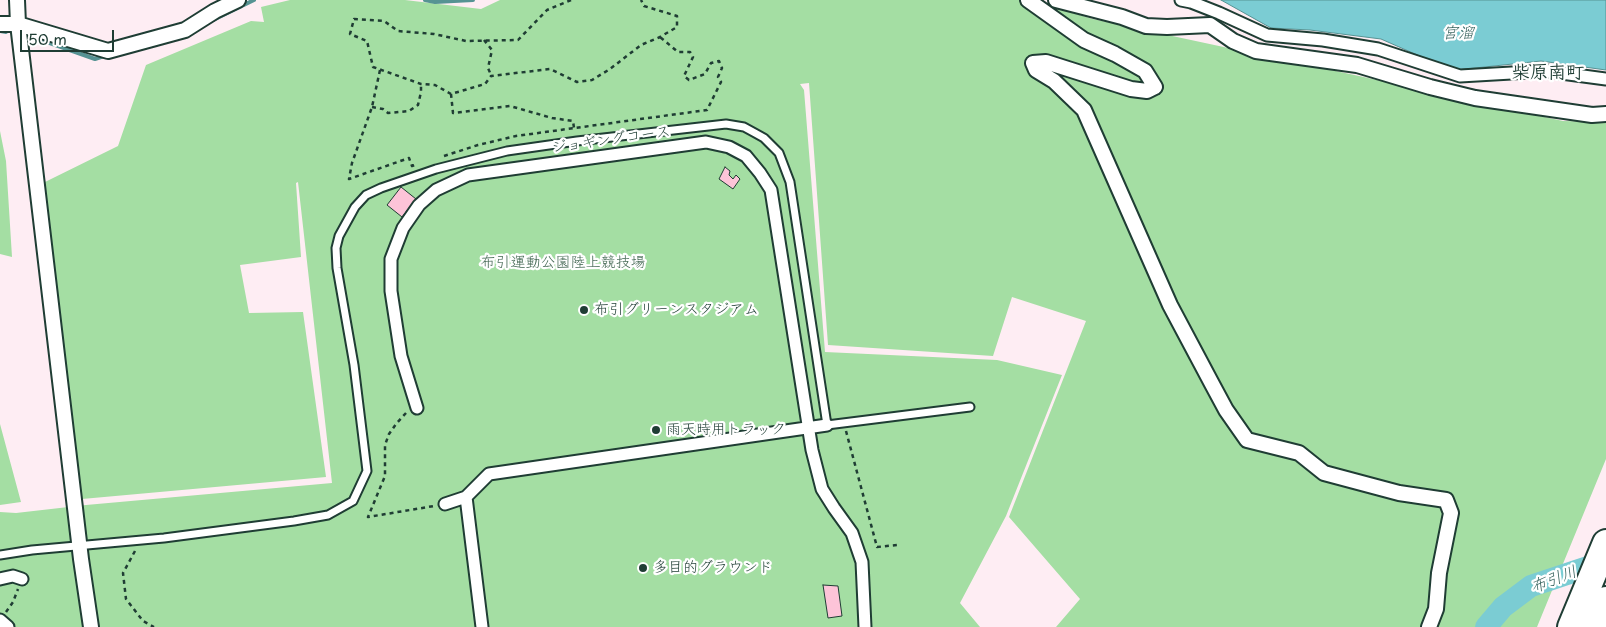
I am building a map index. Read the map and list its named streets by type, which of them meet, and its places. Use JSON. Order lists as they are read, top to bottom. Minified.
{"streets":{"street":["ジョギングコース"]},"districts":["柴原南町"],"water":["宮溜","布引川"],"parks":["布引運動公園陸上競技場"],"places":["布引グリーンスタジアム","雨天時用トラック","多目的グラウンド"],"scale_bar":"50 m"}
